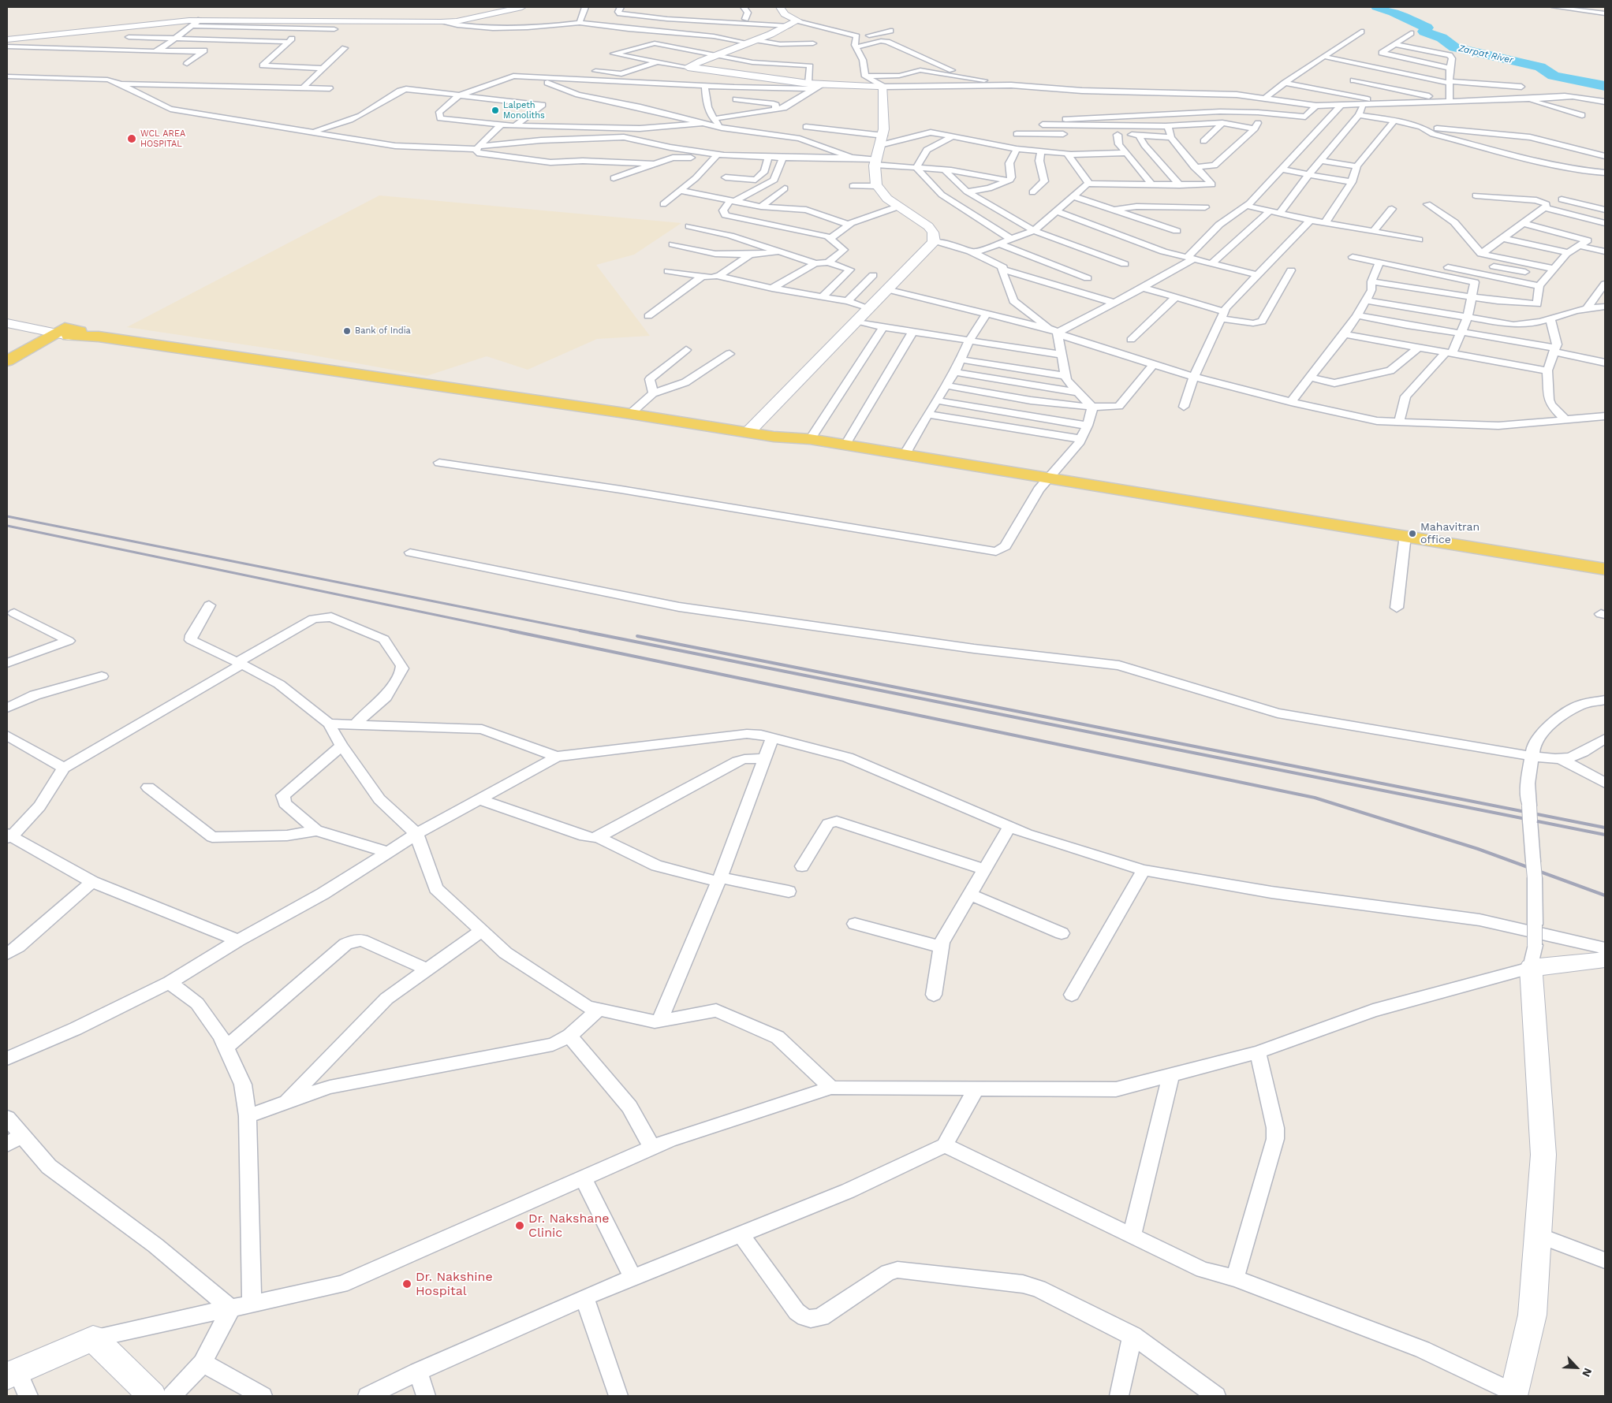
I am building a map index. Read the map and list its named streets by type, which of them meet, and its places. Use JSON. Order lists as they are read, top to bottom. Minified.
{"water":["Zarpat River"],"places":["Lalpeth Monoliths","WCL AREA HOSPITAL","Bank of India","Mahavitran office","Dr. Nakshane Clinic","Dr. Nakshine Hospital"],"north":"bottom right"}
